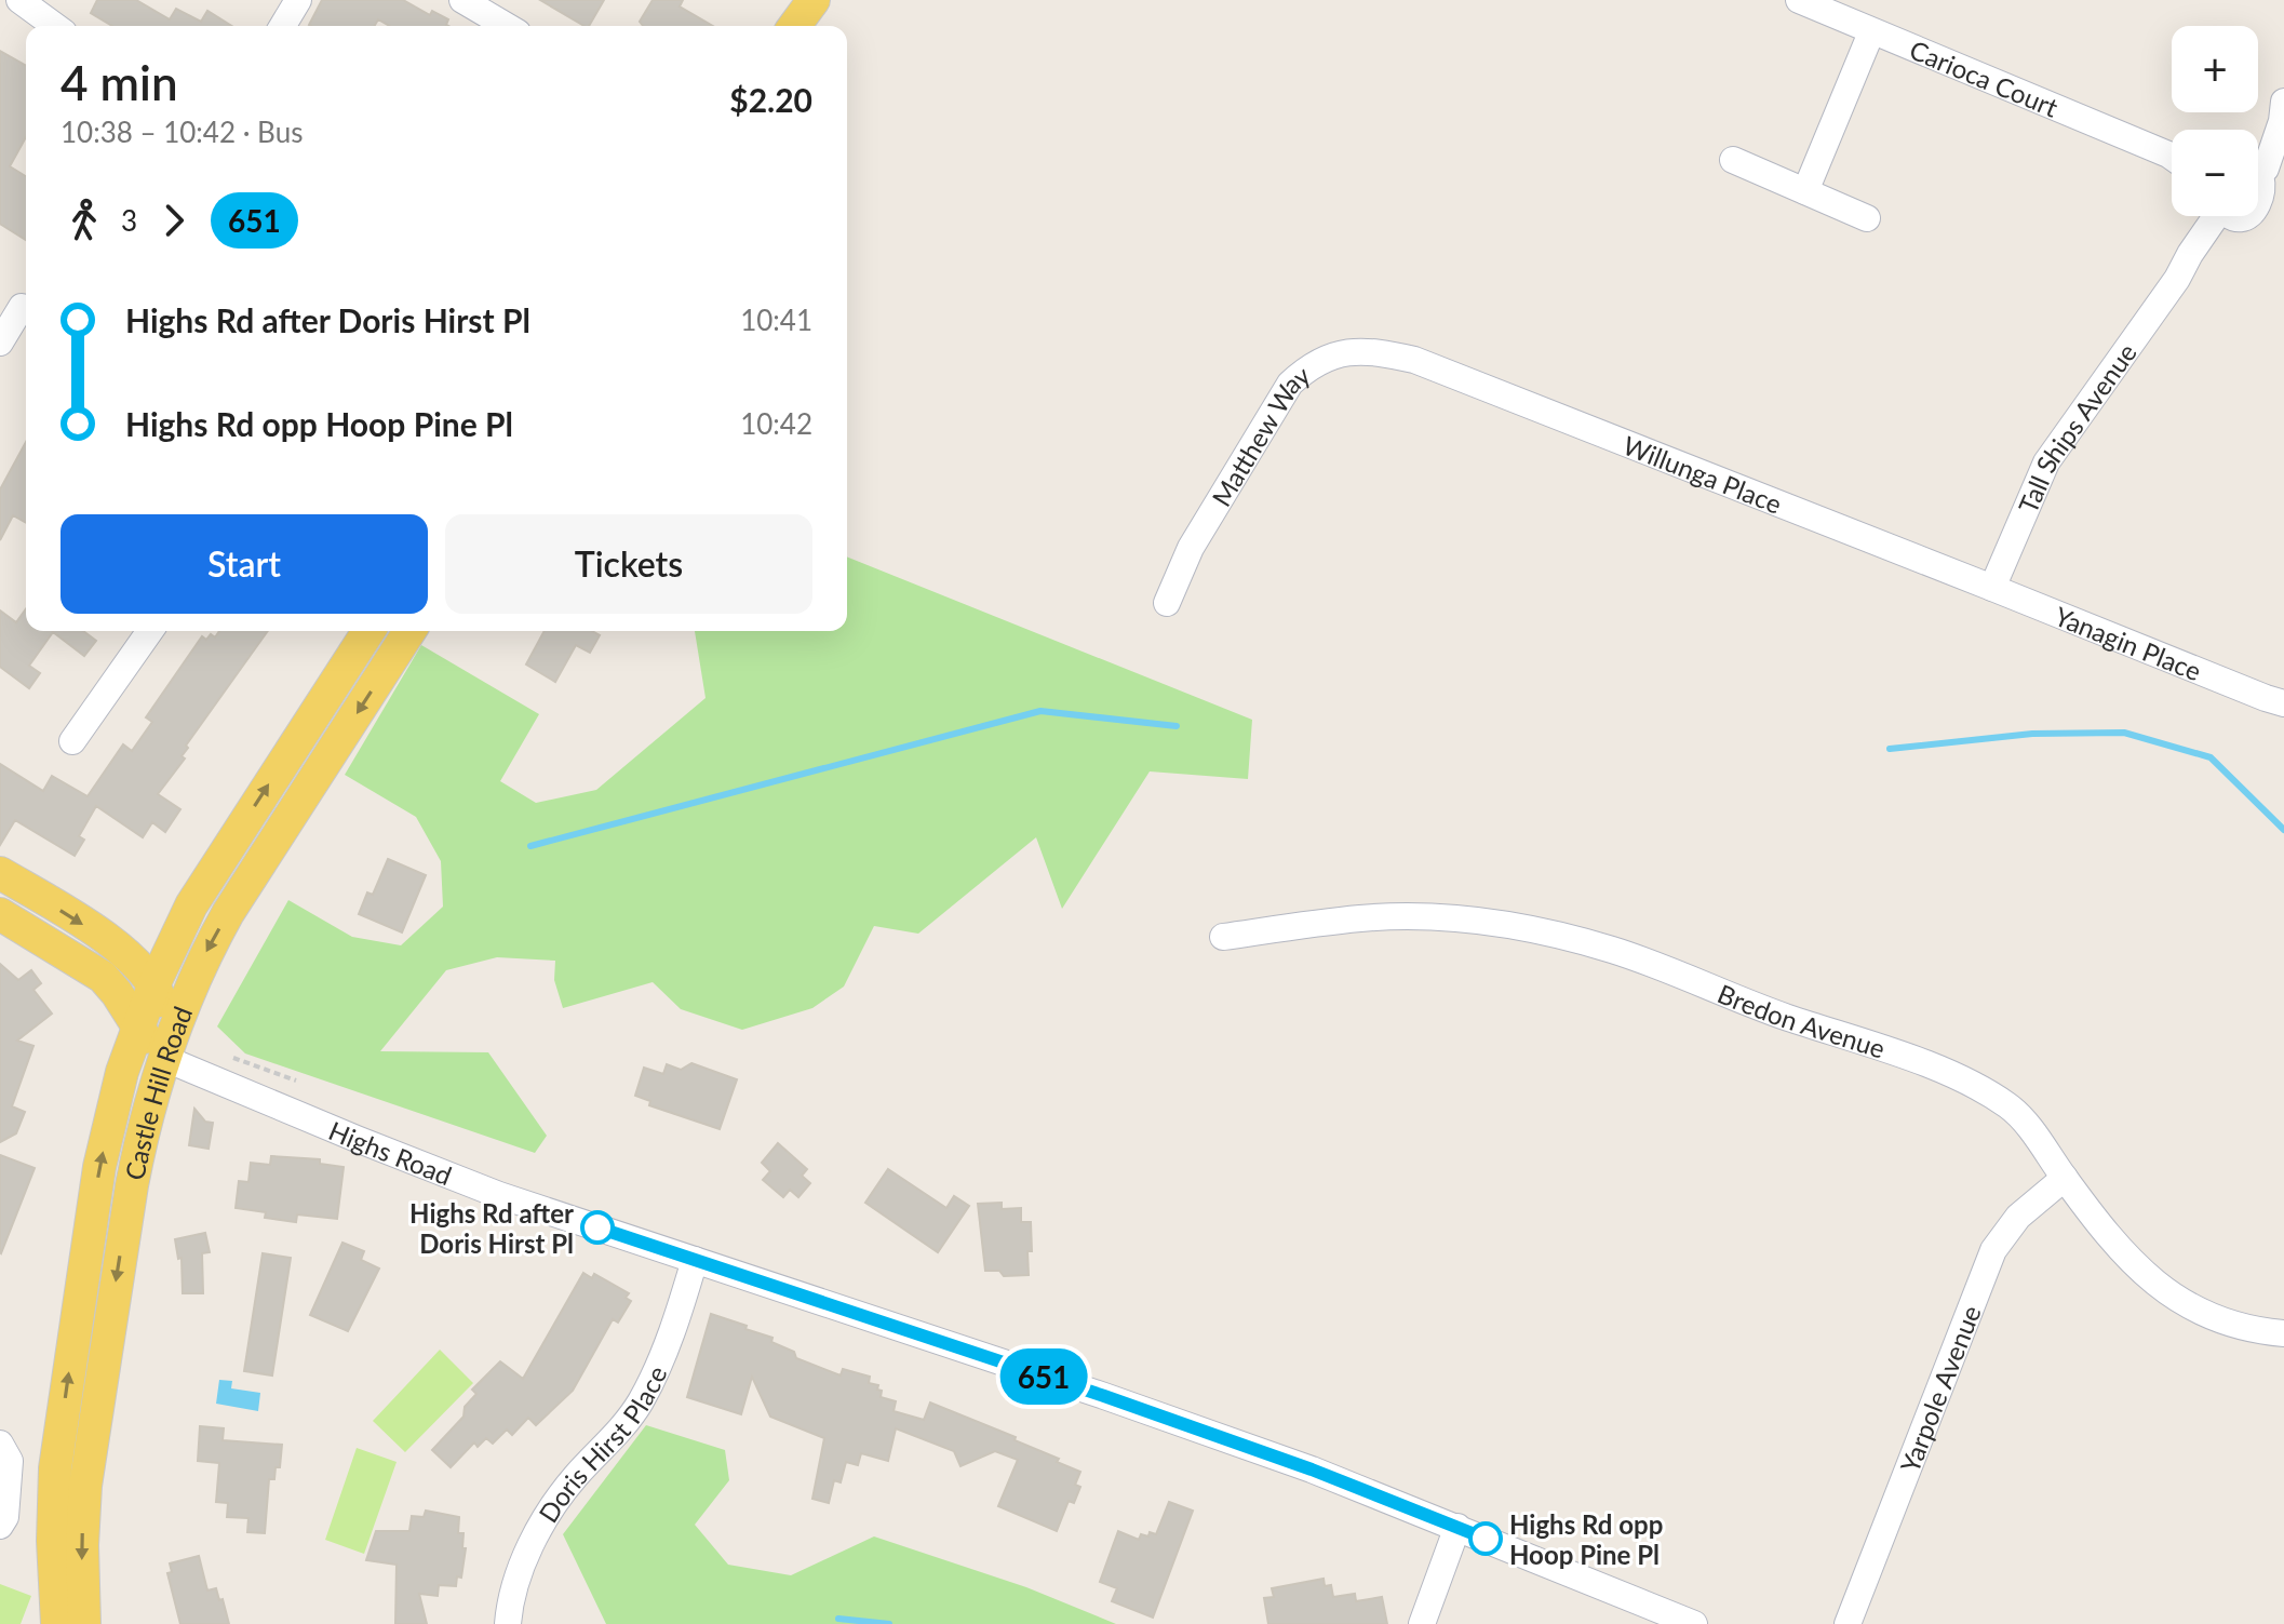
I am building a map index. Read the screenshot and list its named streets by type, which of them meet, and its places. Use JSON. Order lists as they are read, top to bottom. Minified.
{"streets":{"main road":["Castle Hill Road"],"street":["Carioca Court","Tall Ships Avenue","Matthew Way","Willunga Place","Yanagin Place","Bredon Avenue","Highs Road","Yarpole Avenue","Doris Hirst Place"]},"crossings":[["Tall Ships Avenue","Willunga Place"],["Tall Ships Avenue","Yanagin Place"],["Matthew Way","Willunga Place"],["Willunga Place","Yanagin Place"],["Bredon Avenue","Yarpole Avenue"],["Castle Hill Road","Highs Road"],["Highs Road","Doris Hirst Place"]],"places":["Highs Rd after Doris Hirst Pl","Highs Rd opp Hoop Pine Pl"],"lines":["bus line 651"],"page":{"on_map":"651","map_buttons":["+","−"],"heading":["4 min","10:38 – 10:42 · Bus","$2.20"],"legs":["3","651"],"list":[{"name":"Highs Rd after Doris Hirst Pl","value":"10:41"},{"name":"Highs Rd opp Hoop Pine Pl","value":"10:42"}],"buttons":["Start","Tickets"]}}
